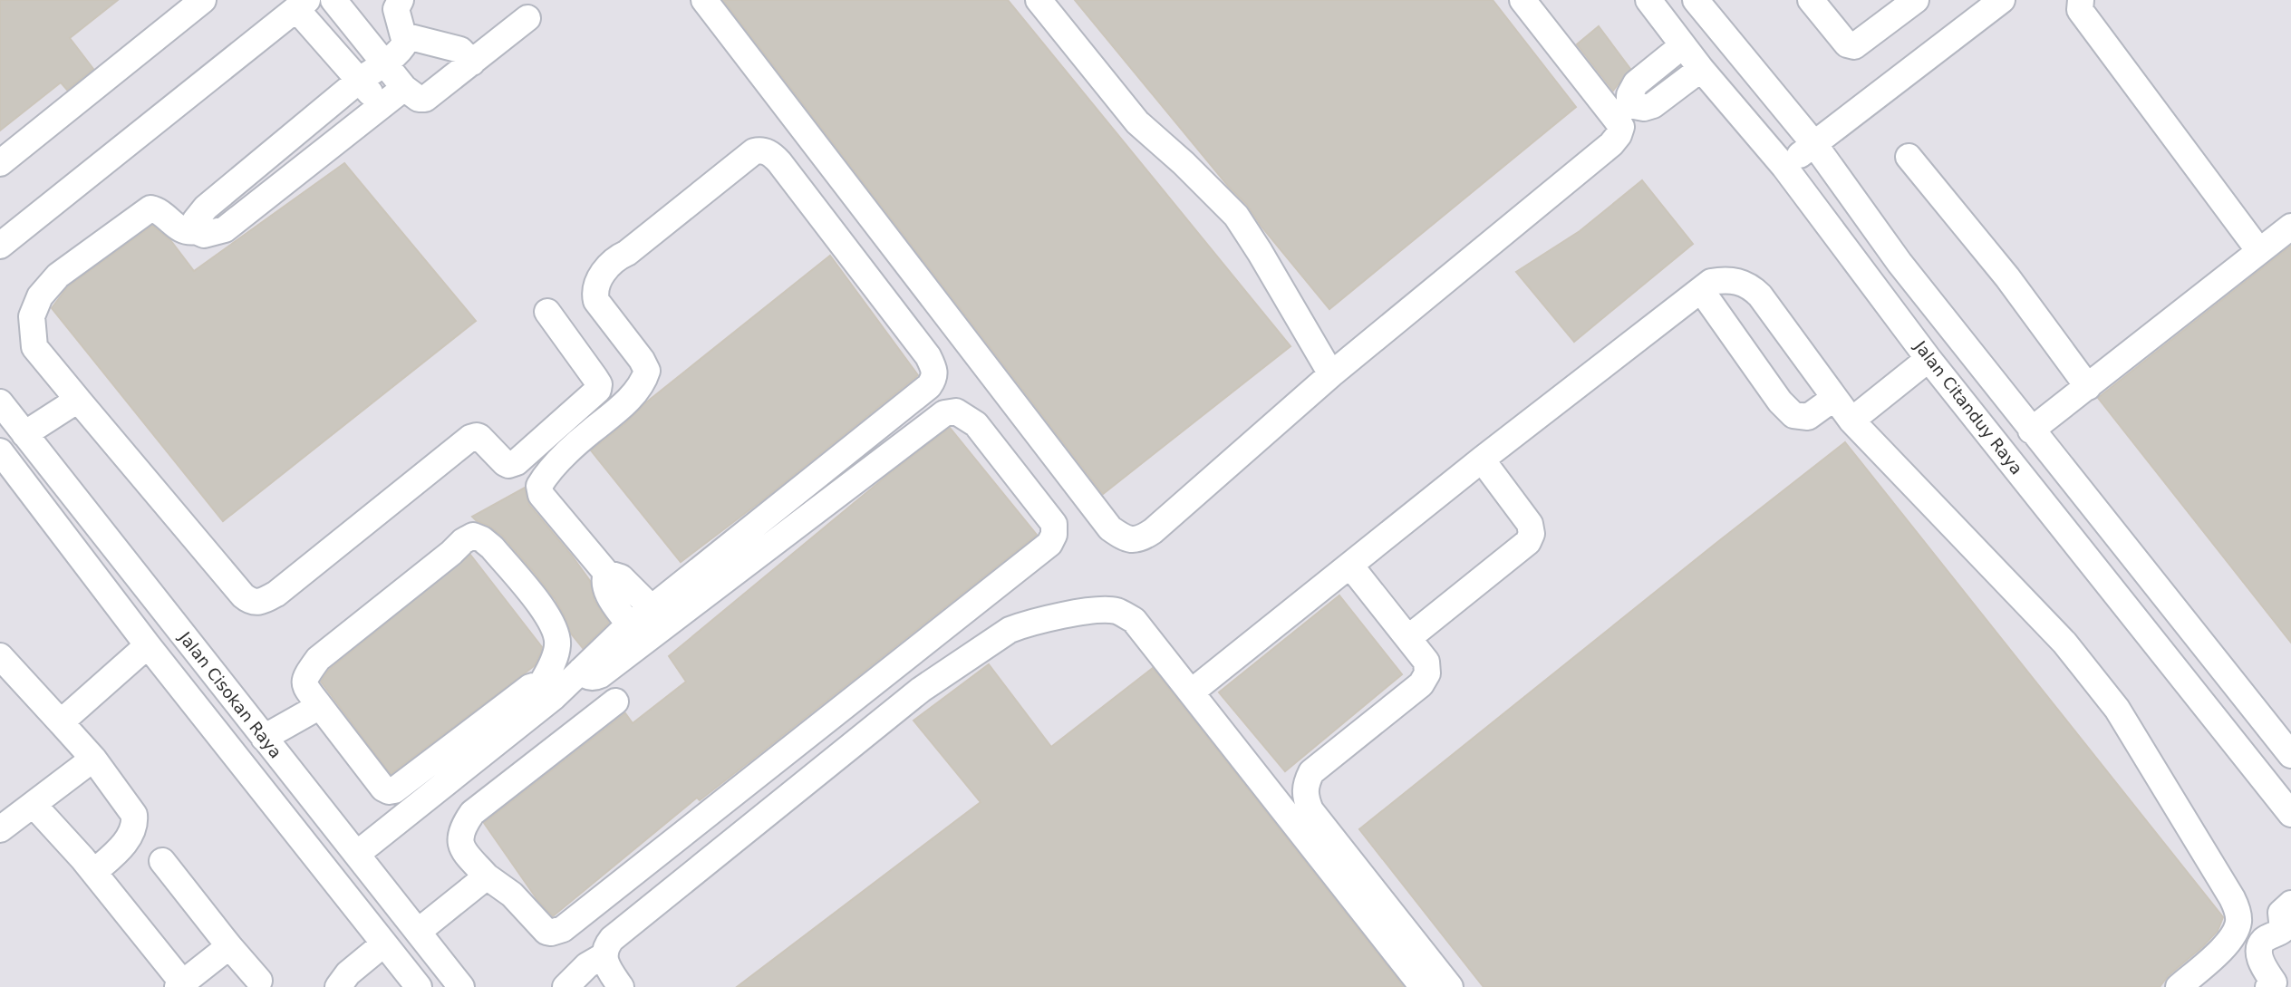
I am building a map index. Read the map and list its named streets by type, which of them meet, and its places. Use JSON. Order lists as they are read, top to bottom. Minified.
{"streets":{"street":["Jalan Citanduy Raya","Jalan Cisokan Raya"]}}
